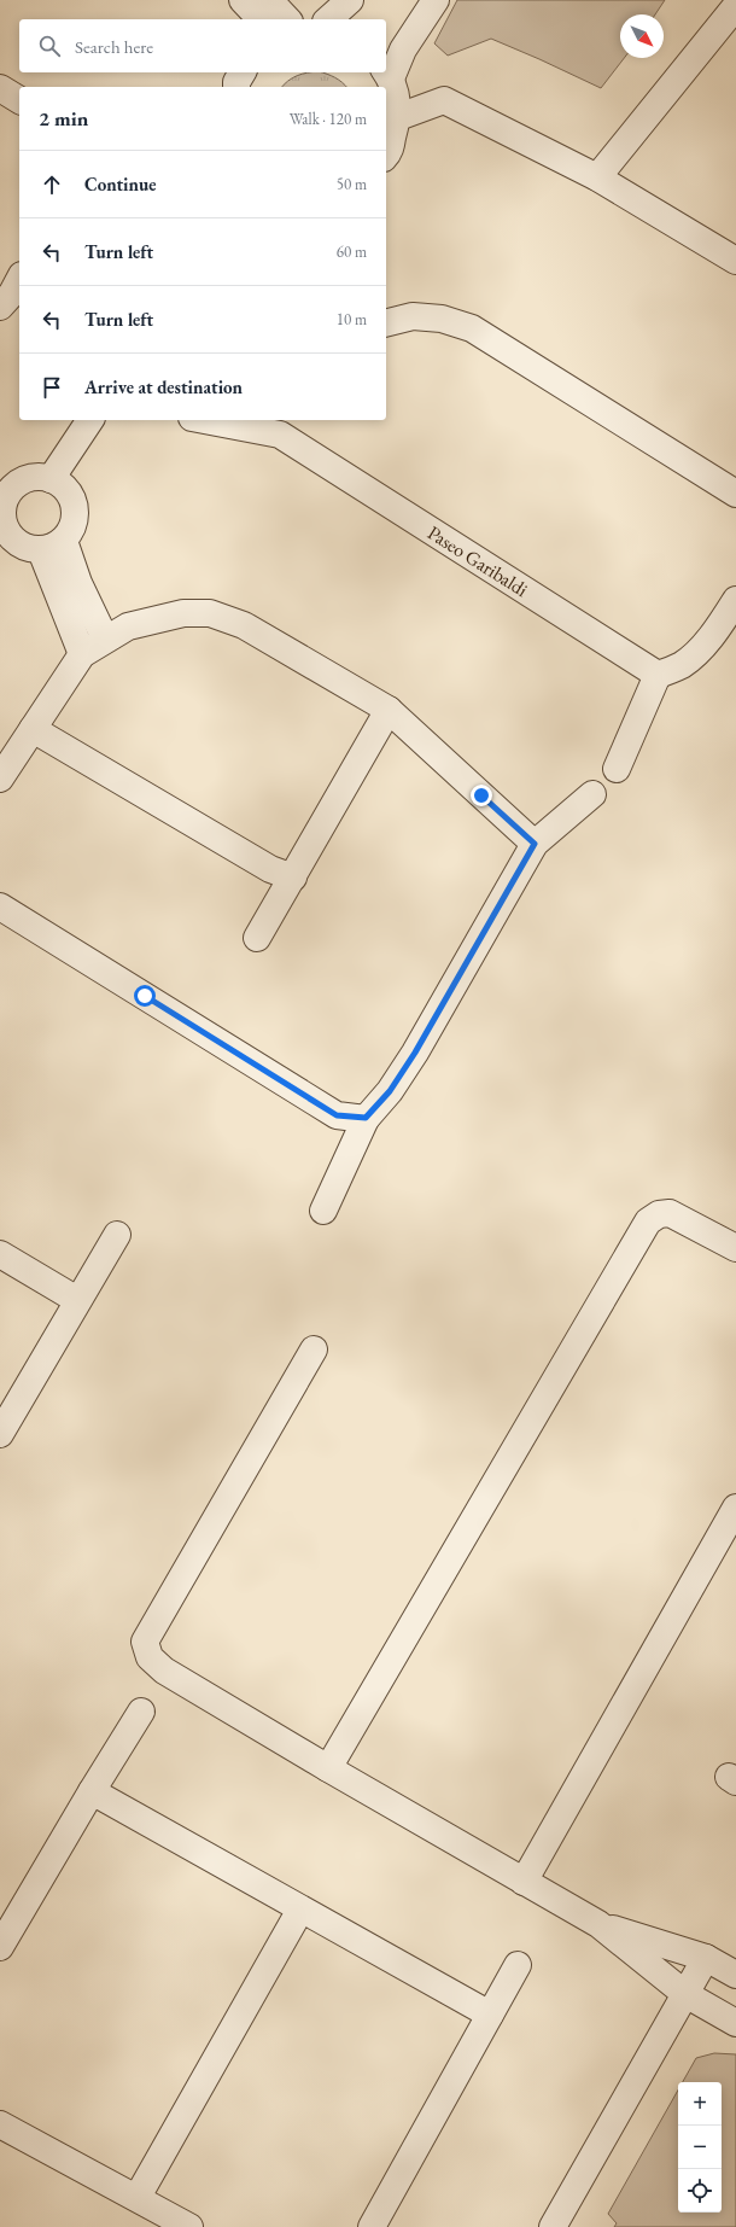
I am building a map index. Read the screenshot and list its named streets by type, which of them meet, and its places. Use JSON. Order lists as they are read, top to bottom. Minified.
{"streets":{"street":["Paseo Garibaldi"]},"north":"bottom right","page":{"search":"Search here","heading":["2 min","Walk · 120 m"],"list":[["Continue","50 m"],["Turn left","60 m"],["Turn left","10 m"],"Arrive at destination"],"map_buttons":["+","−"]}}
